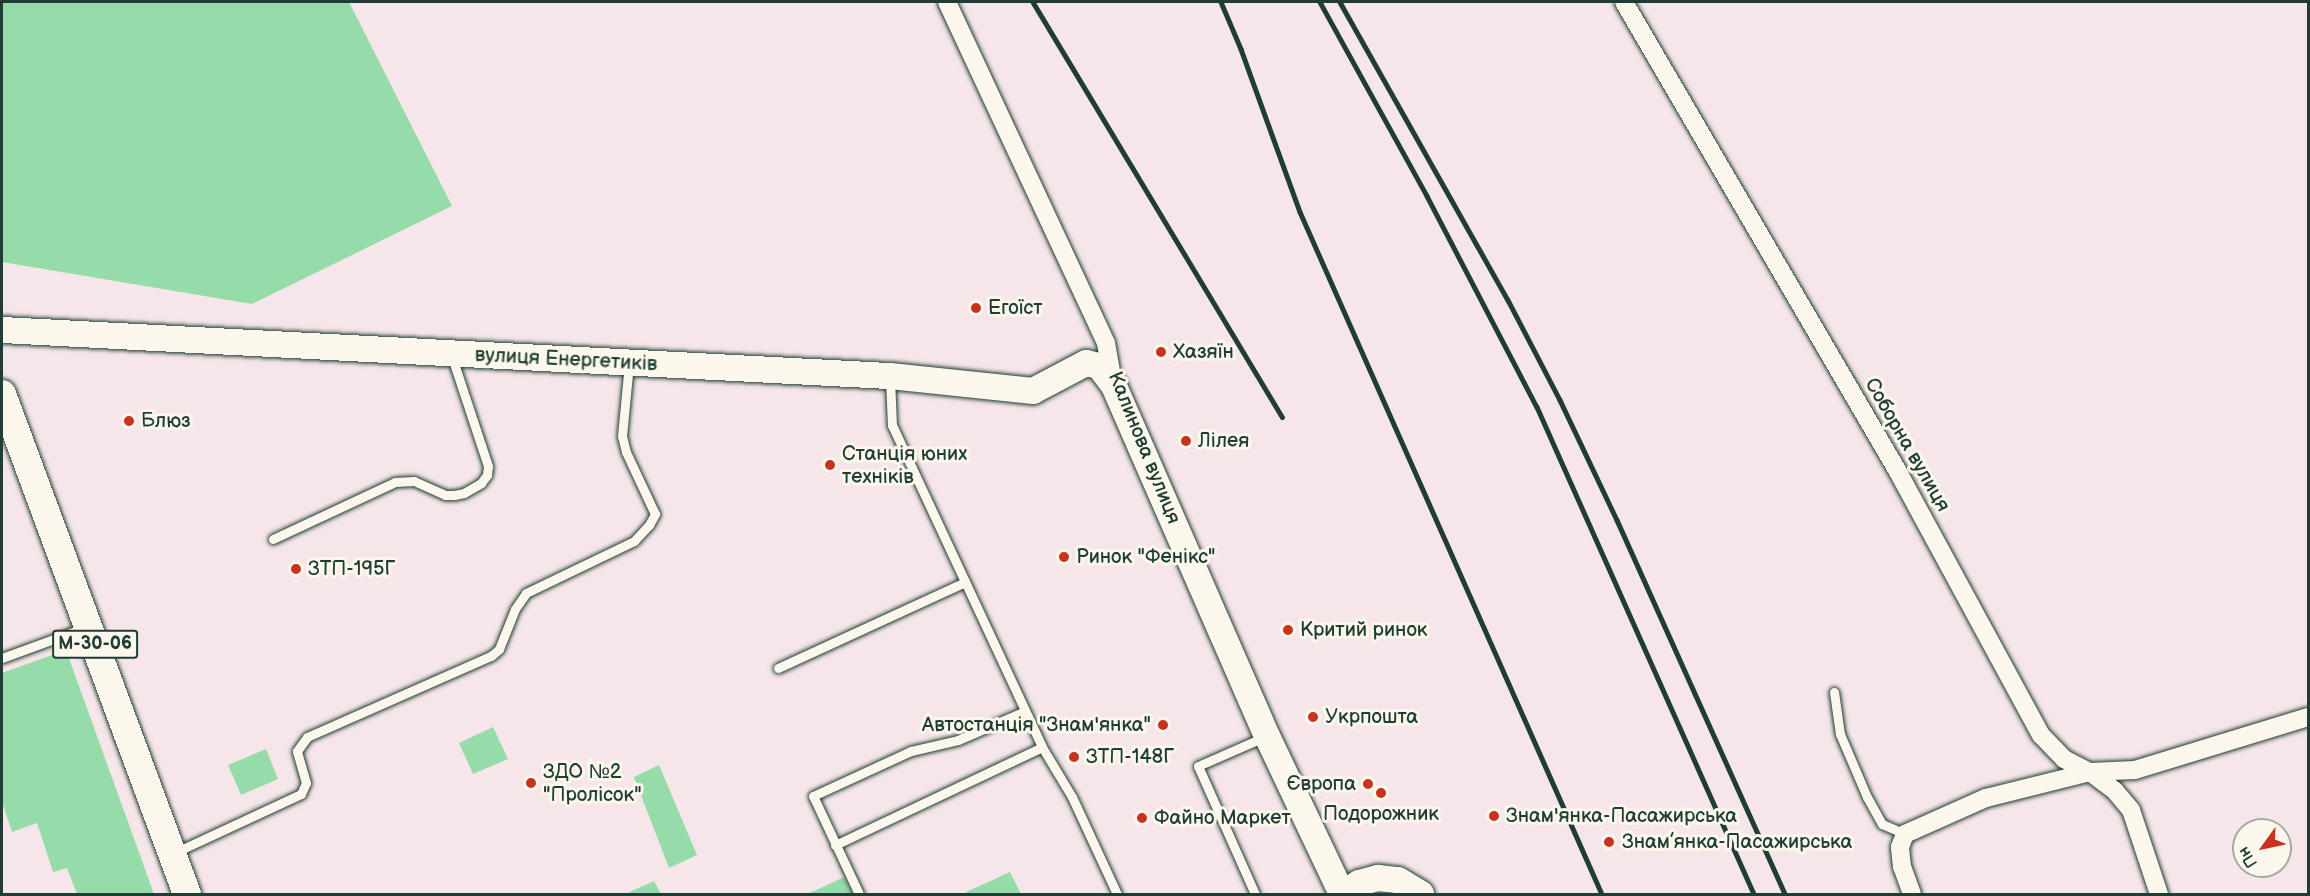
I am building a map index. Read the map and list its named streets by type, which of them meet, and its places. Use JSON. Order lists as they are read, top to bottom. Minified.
{"streets":{"main road":["М-30-06"],"street":["вулиця Енергетиків","Соборна вулиця","Калинова вулиця"]},"crossings":[["вулиця Енергетиків","Калинова вулиця"]],"places":["Егоїст","Хазяїн","Блюз","Лілея","Станція юних техніків","Ринок \"Фенікс\"","ЗТП-195Г","Критий ринок","Укрпошта","Автостанція \"Знам'янка\"","ЗТП-148Г","ЗДО №2 \"Пролісок\"","Європа","Подорожник","Знам'янка-Пасажирська","Файно Маркет","Знам’янка-Пасажирська"],"north":"bottom left"}
